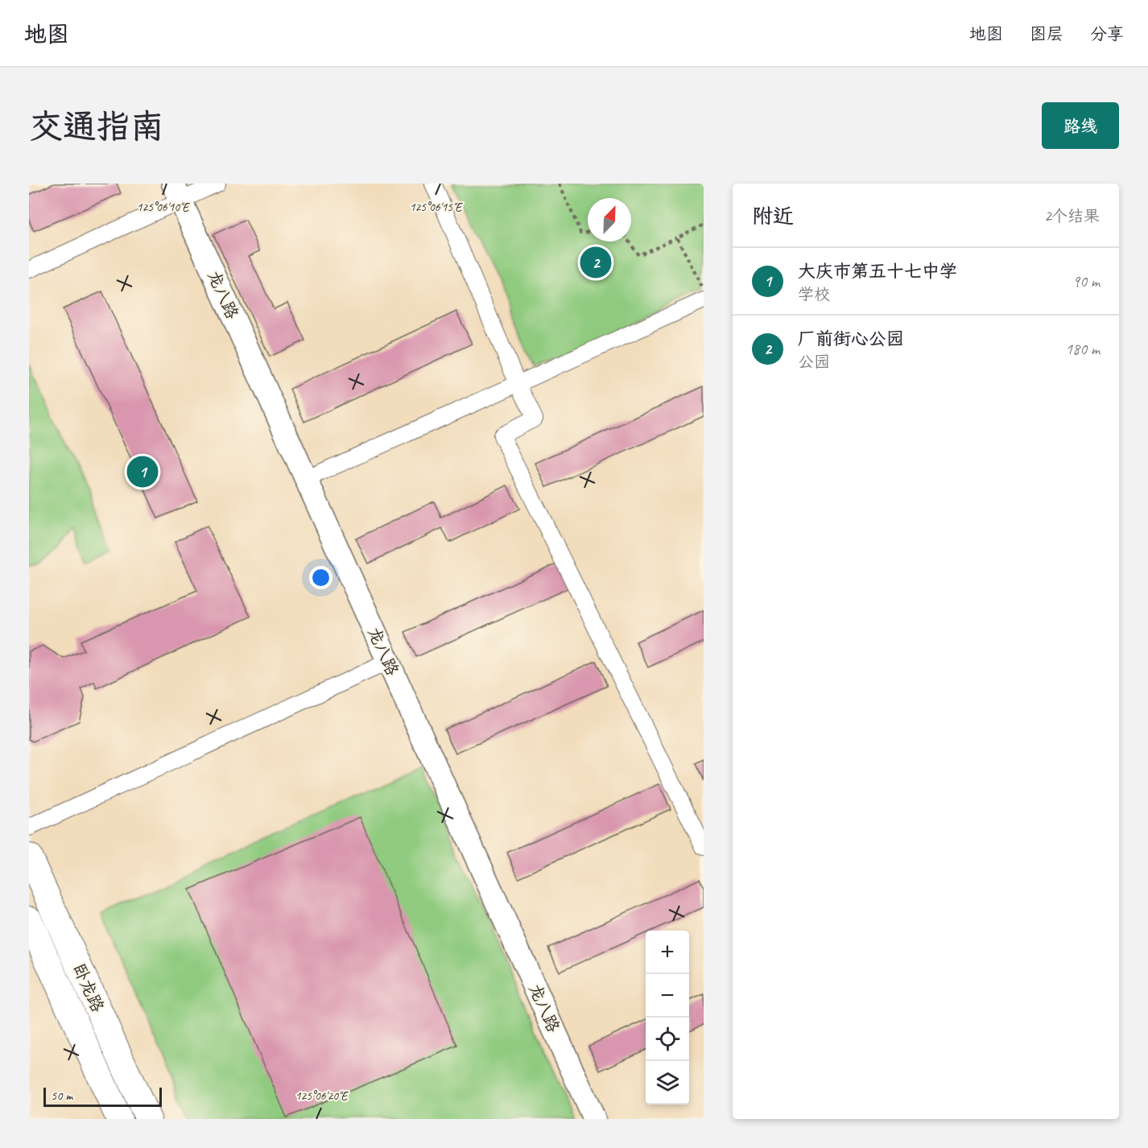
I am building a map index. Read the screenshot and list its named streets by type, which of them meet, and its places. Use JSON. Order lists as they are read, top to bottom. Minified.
{"streets":{"main road":["卧龙路"],"street":["龙八路"]},"scale_bar":"50 m","north":"top right","page":{"header":"地图","nav":["地图","图层","分享"],"buttons":"路线","title":"交通指南","heading":["附近","2个结果"],"pins":["2","1"],"list":[{"mark":"1","name":"大庆市第五十七中学","note":"学校","value":"90 m"},{"mark":"2","name":"厂前街心公园","note":"公园","value":"180 m"}],"map_buttons":["+","−"],"scale":"50 m"},"coordinates":["125°06'10\"E","125°06'15\"E","125°06'20\"E"]}
